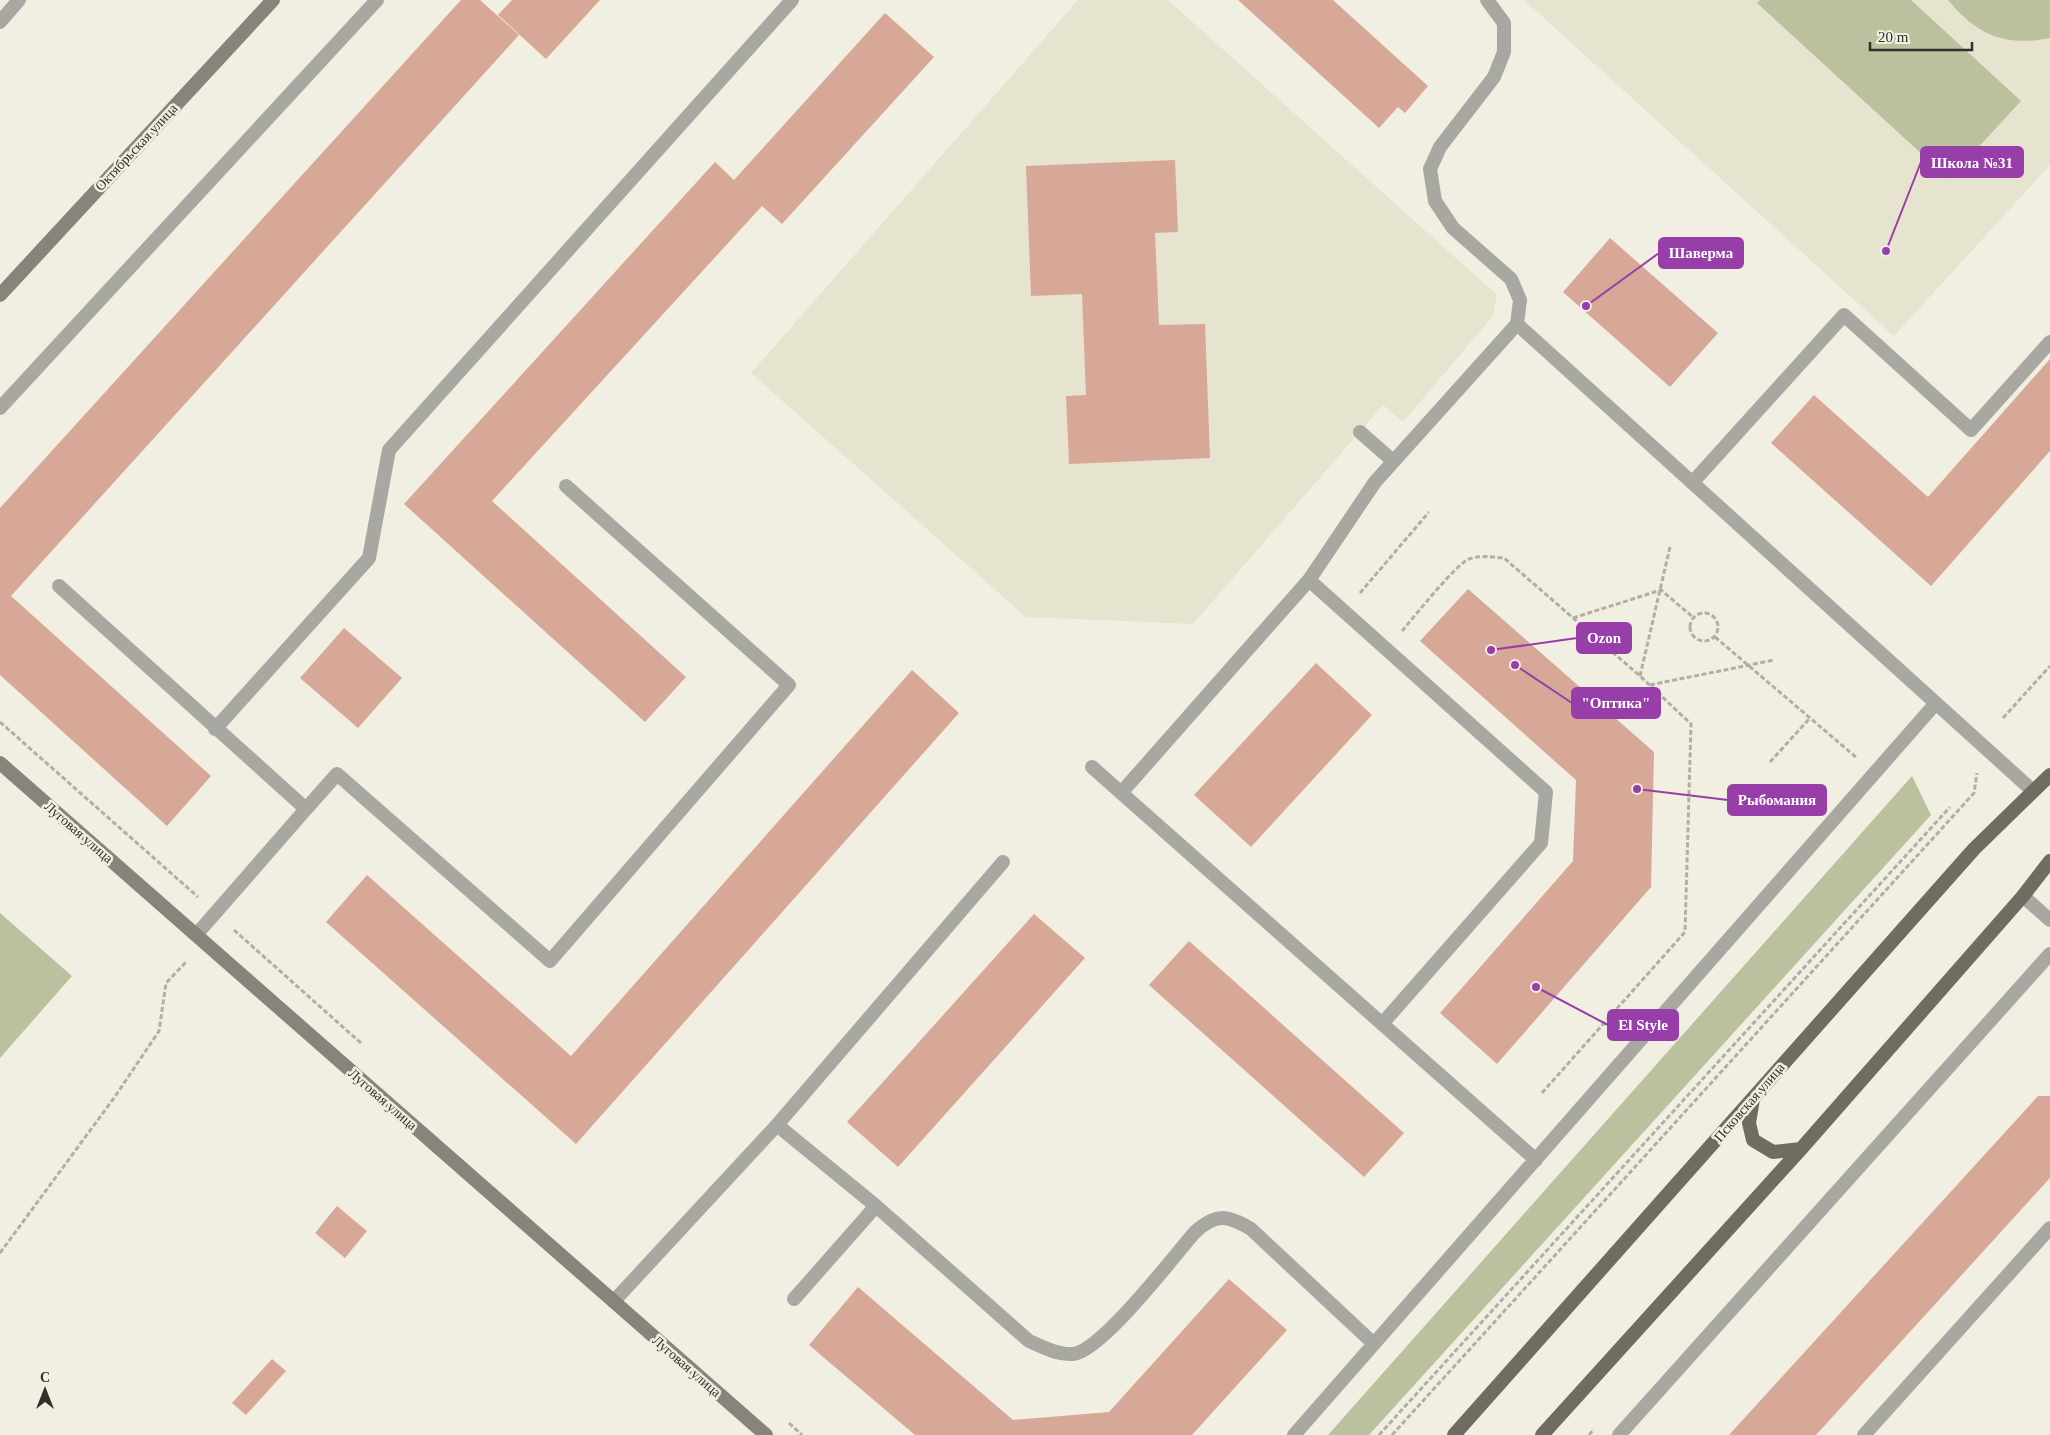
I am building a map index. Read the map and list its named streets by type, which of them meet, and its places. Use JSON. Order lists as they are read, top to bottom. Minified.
{"streets":{"main road":["Октябрьская улица","Луговая улица","Псковская улица"]},"places":["Школа №31","Шаверма","Ozon","\"Оптика\"","Рыбомания","El Style"],"scale_bar":"20 m","north":"top"}
